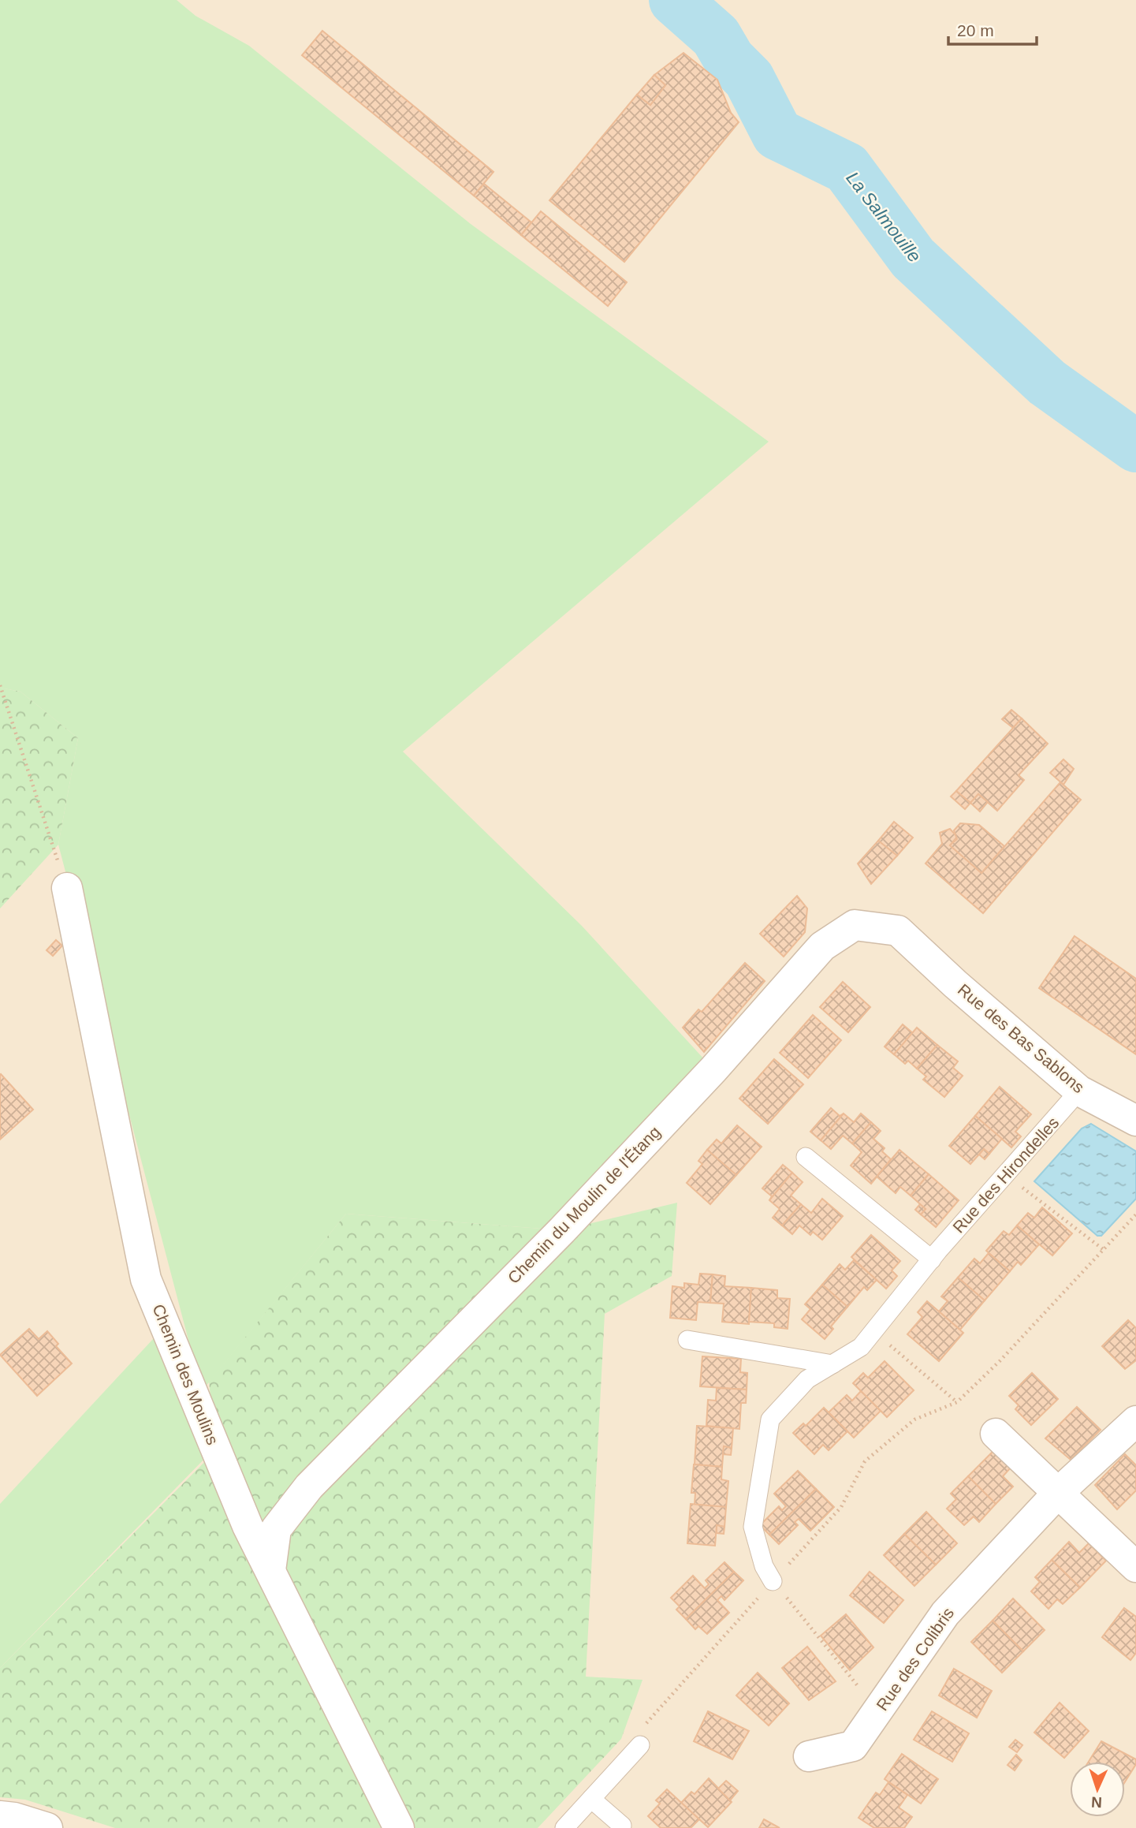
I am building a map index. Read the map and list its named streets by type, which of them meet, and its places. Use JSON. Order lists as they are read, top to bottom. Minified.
{"streets":{"street":["Rue des Bas Sablons","Chemin du Moulin de l'Étang","Chemin des Moulins","Rue des Colibris"],"lane":["Rue des Hirondelles"]},"crossings":[["Rue des Bas Sablons","Rue des Hirondelles"],["Rue des Bas Sablons","Chemin du Moulin de l'Étang"],["Chemin du Moulin de l'Étang","Chemin des Moulins"]],"water":["La Salmouille"],"scale_bar":"20 m","north":"bottom"}
